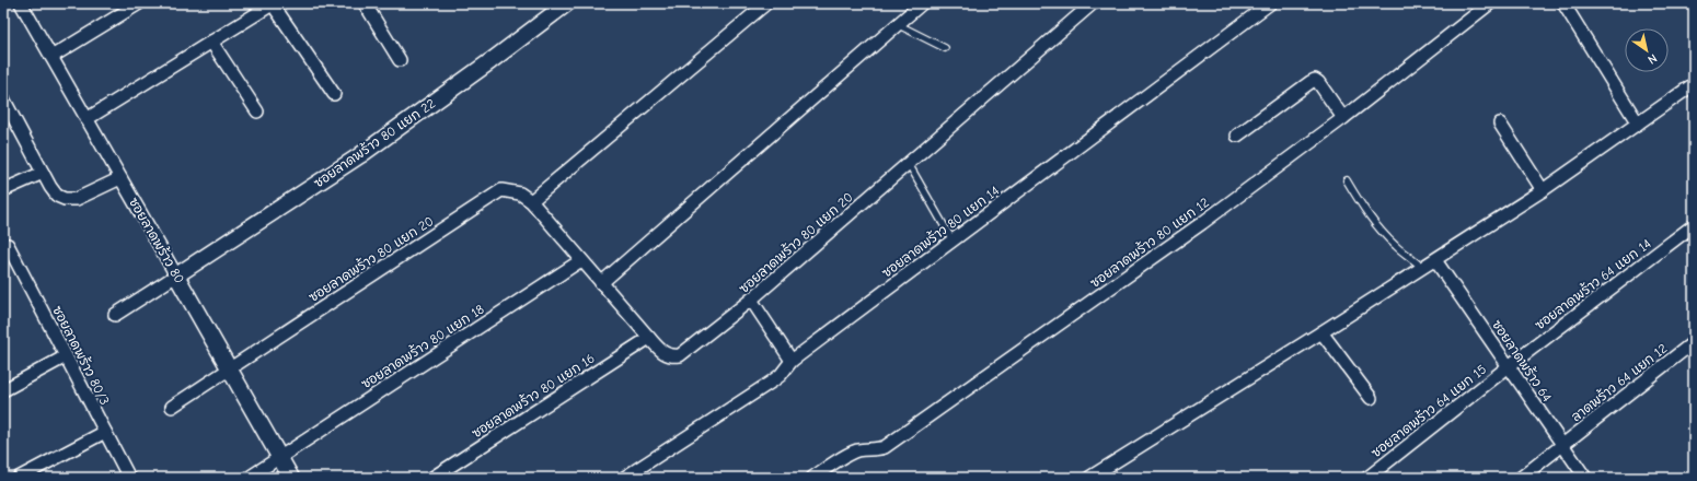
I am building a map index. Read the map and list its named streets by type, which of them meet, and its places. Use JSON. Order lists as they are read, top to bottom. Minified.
{"streets":{"street":["ซอยลาดพร้าว 80 แยก 22","ซอยลาดพร้าว 80 แยก 14","ซอยลาดพร้าว 80","ซอยลาดพร้าว 80 แยก 20","ซอยลาดพร้าว 80 แยก 12","ซอยลาดพร้าว 64 แยก 14","ซอยลาดพร้าว 80 แยก 18","ซอยลาดพร้าว 80/3","ซอยลาดพร้าว 64","ลาดพร้าว 64 แยก 12","ซอยลาดพร้าว 80 แยก 16","ซอยลาดพร้าว 64 แยก 15"]},"crossings":[["ซอยลาดพร้าว 80 แยก 22","ซอยลาดพร้าว 80"],["ซอยลาดพร้าว 80","ซอยลาดพร้าว 80 แยก 20"],["ซอยลาดพร้าว 80","ซอยลาดพร้าว 80 แยก 18"],["ซอยลาดพร้าว 80 แยก 20","ซอยลาดพร้าว 80 แยก 18"],["ซอยลาดพร้าว 80 แยก 20","ซอยลาดพร้าว 80 แยก 16"],["ซอยลาดพร้าว 64 แยก 14","ซอยลาดพร้าว 64"],["ซอยลาดพร้าว 64 แยก 14","ซอยลาดพร้าว 64 แยก 15"],["ซอยลาดพร้าว 64","ลาดพร้าว 64 แยก 12"],["ซอยลาดพร้าว 64","ซอยลาดพร้าว 64 แยก 15"]],"north":"bottom right"}
